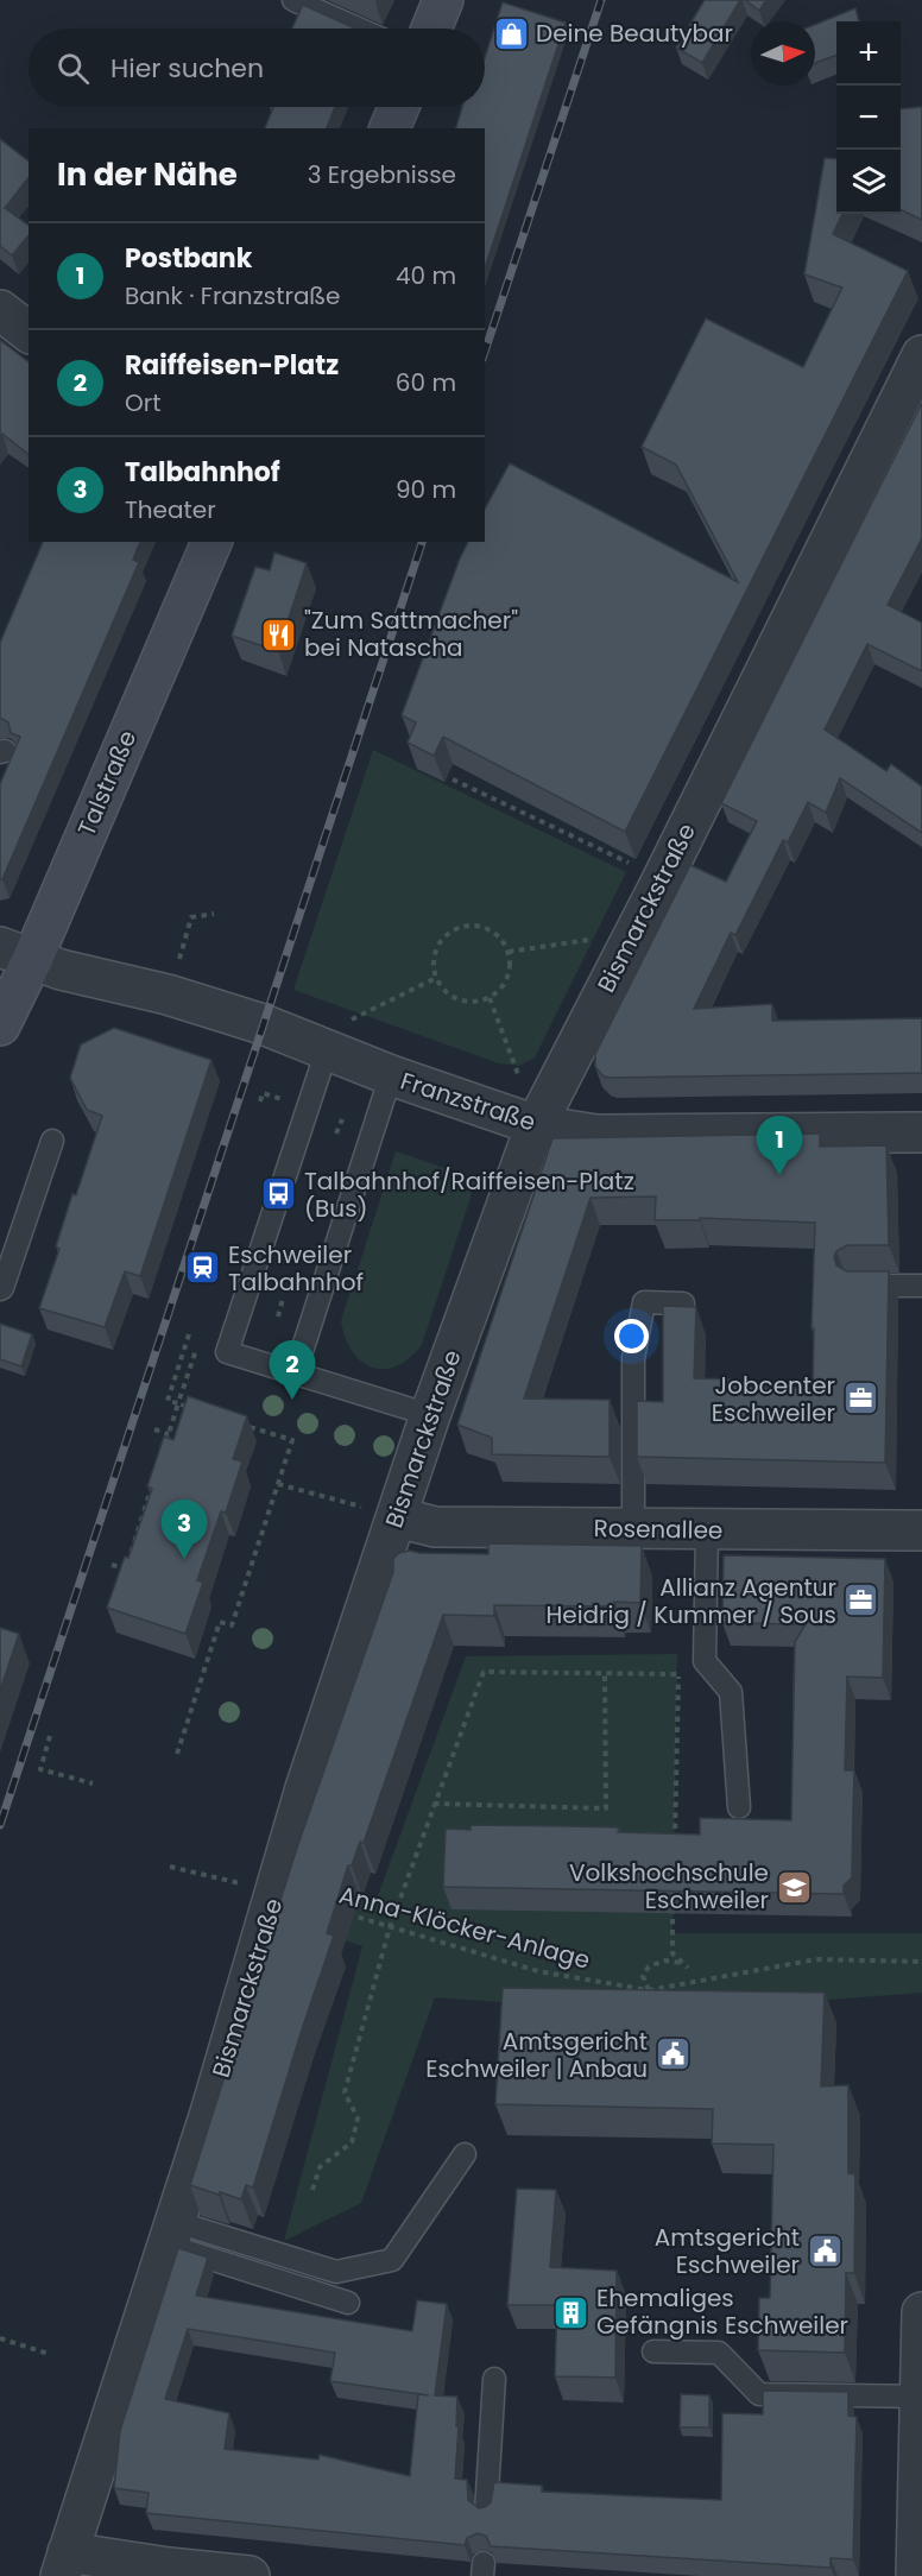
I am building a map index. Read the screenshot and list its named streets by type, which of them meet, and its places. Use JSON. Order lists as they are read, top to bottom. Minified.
{"streets":{"main road":["Talstraße"],"street":["Bismarckstraße","Franzstraße","Rosenallee"],"path":["Anna-Klöcker-Anlage"]},"crossings":[["Talstraße","Franzstraße"],["Bismarckstraße","Franzstraße"],["Bismarckstraße","Rosenallee"]],"places":{"shop":["Deine Beautybar"],"restaurant":["\"Zum Sattmacher\" bei Natascha"],"bus stop":["Talbahnhof/Raiffeisen-Platz (Bus)"],"station":["Eschweiler Talbahnhof"],"office":["Jobcenter Eschweiler","Allianz Agentur Heidrig / Kummer / Sous"],"school or university":["Volkshochschule Eschweiler"],"public building":["Amtsgericht Eschweiler | Anbau","Amtsgericht Eschweiler"],"building":["Ehemaliges Gefängnis Eschweiler"]},"north":"right","page":{"map_buttons":["+","−"],"search":"Hier suchen","heading":["In der Nähe","3 Ergebnisse"],"list":[{"mark":"1","name":"Postbank","note":"Bank · Franzstraße","value":"40 m"},{"mark":"2","name":"Raiffeisen-Platz","note":"Ort","value":"60 m"},{"mark":"3","name":"Talbahnhof","note":"Theater","value":"90 m"}],"pins":["1","2","3"]}}
